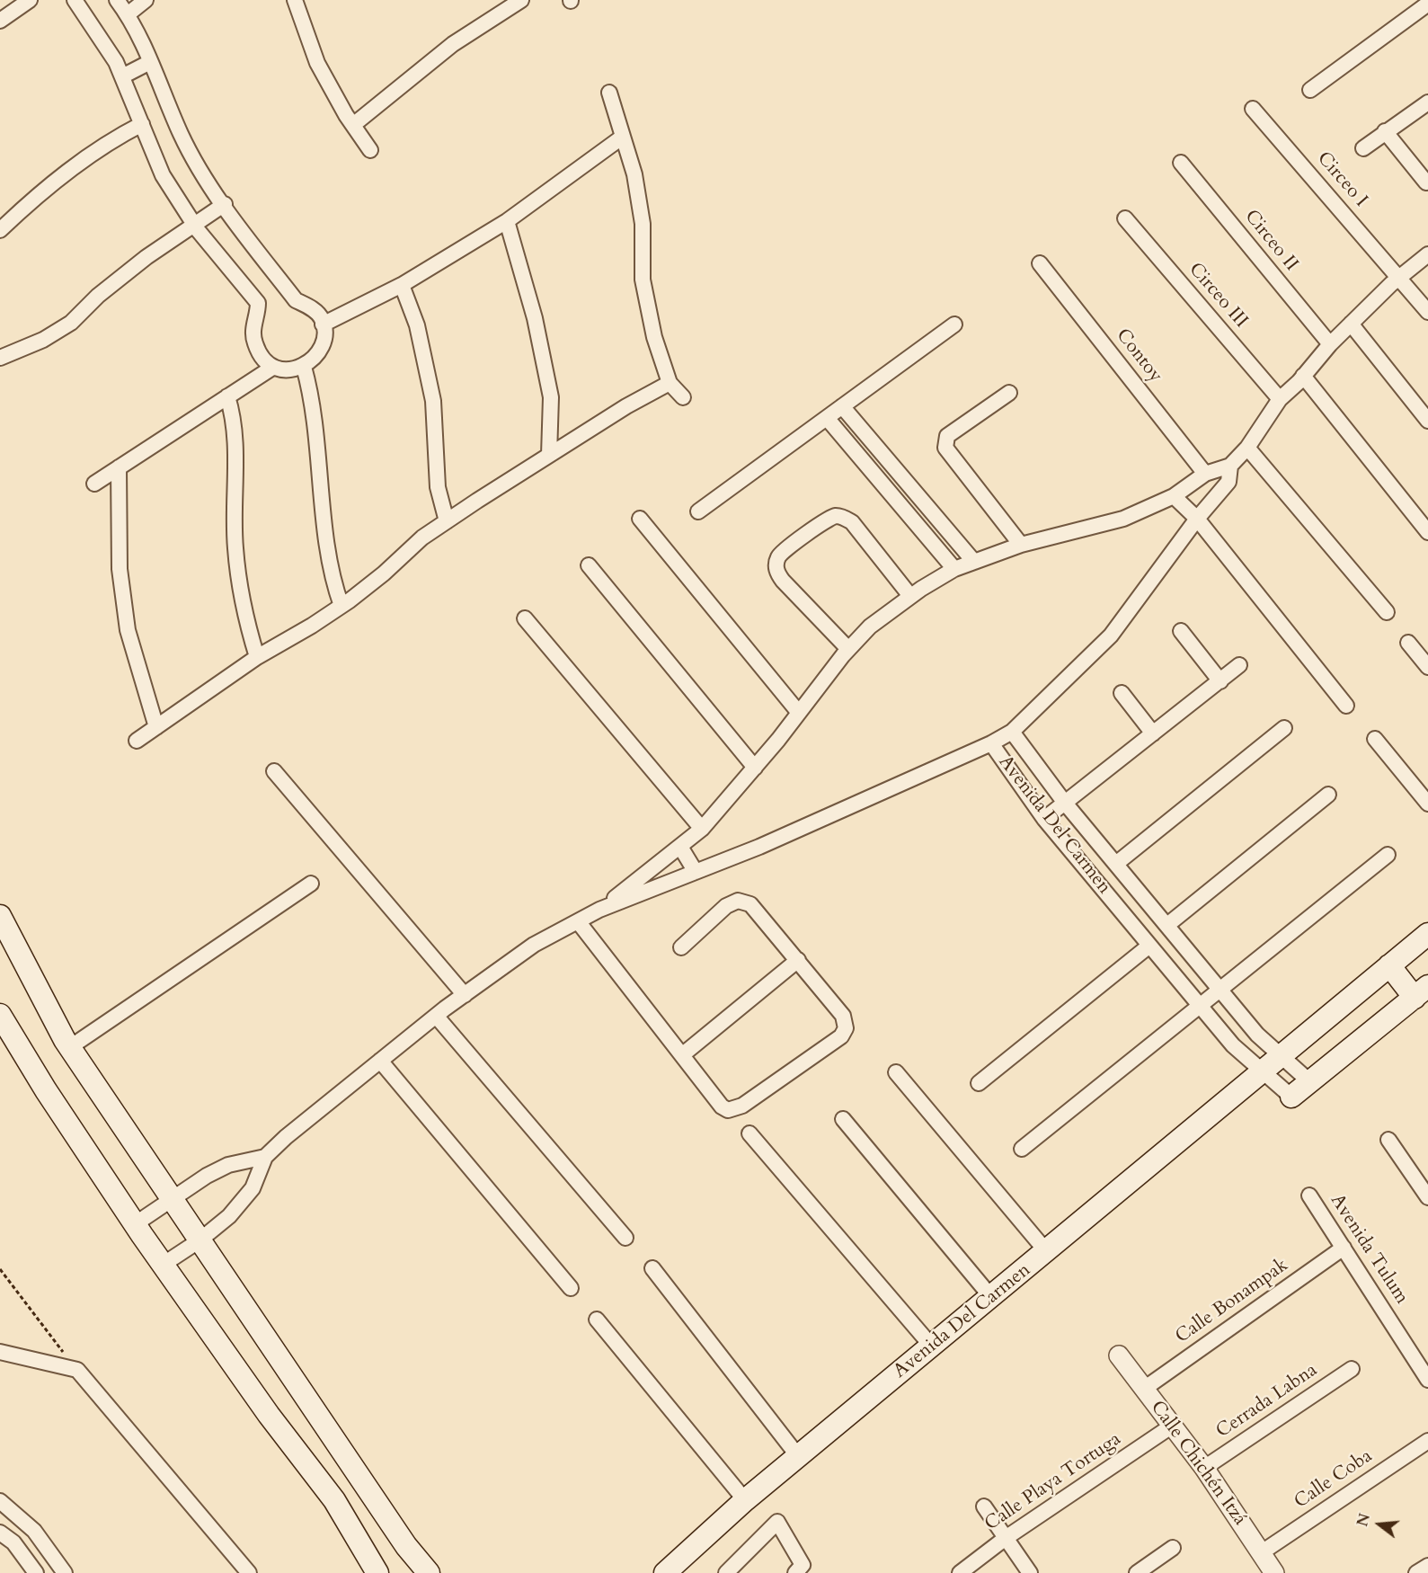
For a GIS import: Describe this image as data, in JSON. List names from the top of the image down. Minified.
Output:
{"streets":{"main road":["Avenida Del Carmen"],"street":["Circeo I","Circeo II","Circeo III","Contoy","Avenida Tulum","Calle Bonampak","Cerrada Labna","Calle Chichén Itzá","Calle Coba","Calle Playa Tortuga"]},"crossings":[["Avenida Tulum","Calle Bonampak"],["Calle Bonampak","Calle Chichén Itzá"],["Cerrada Labna","Calle Chichén Itzá"],["Calle Chichén Itzá","Calle Coba"],["Calle Chichén Itzá","Calle Playa Tortuga"]],"north":"left"}
